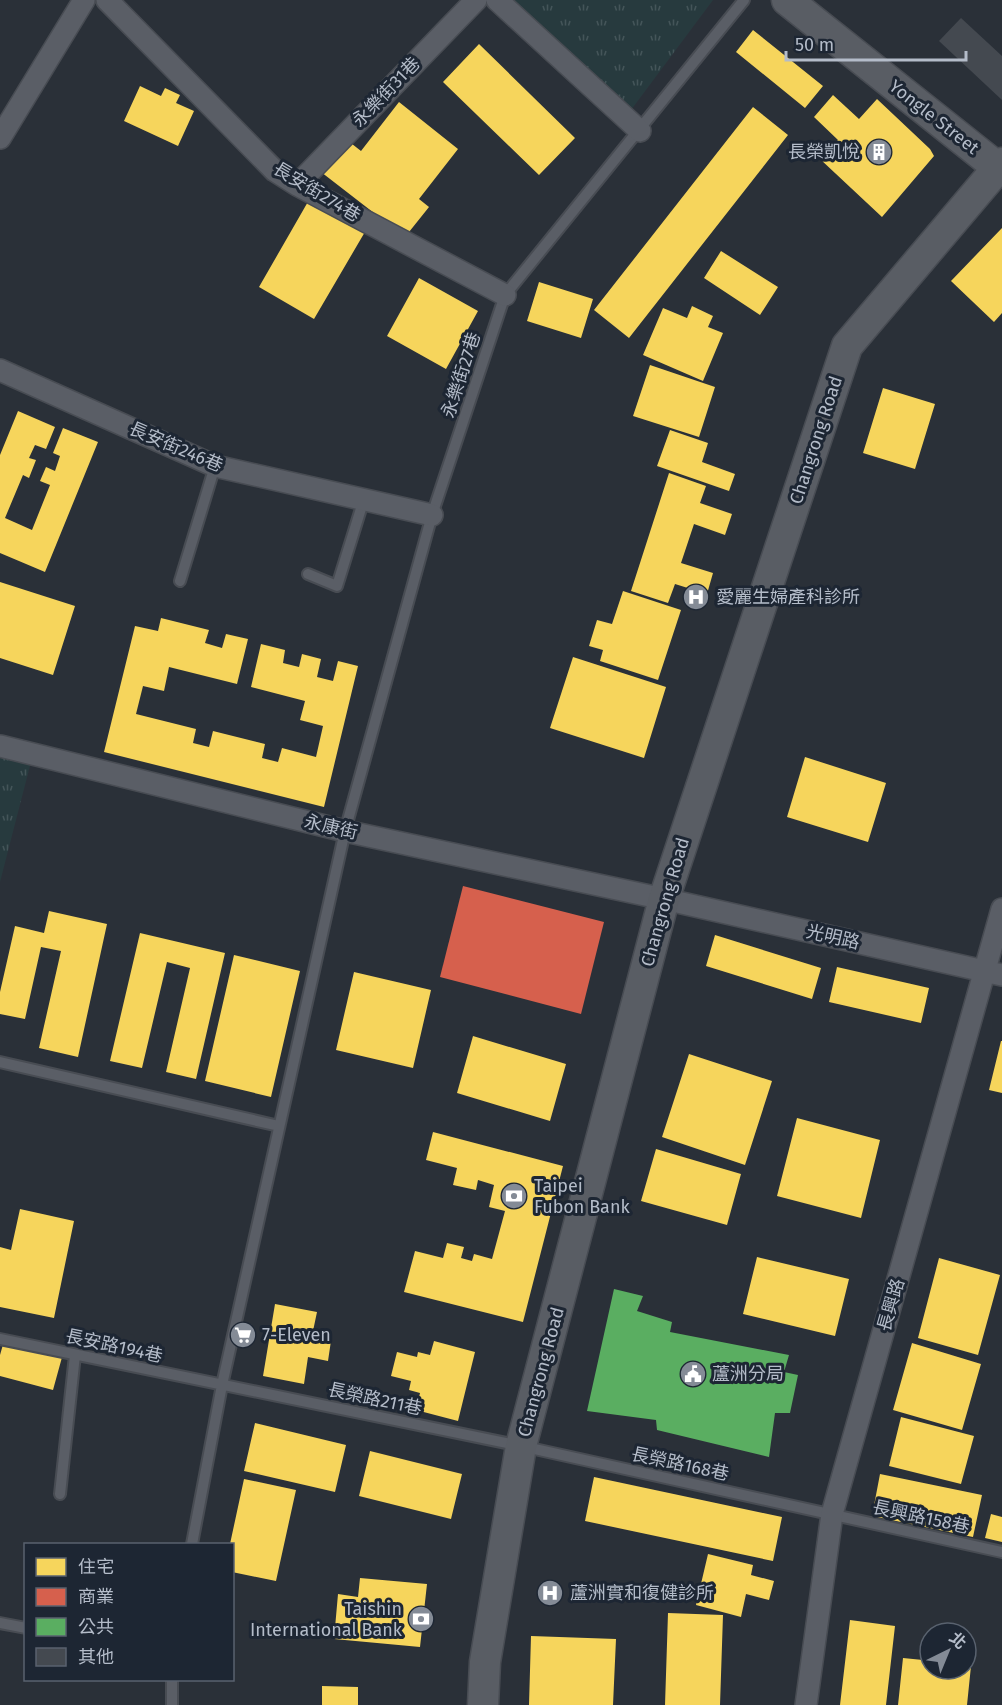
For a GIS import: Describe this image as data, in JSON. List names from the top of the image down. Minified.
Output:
{"streets":{"street":["永樂街31巷","Yongle Street","長安街274巷","Changrong Road","長安街246巷","永康街","光明路","長興路"],"lane":["永樂街27巷","長安路194巷","長榮路211巷","長榮路168巷","長興路158巷"]},"crossings":[["永樂街31巷","長安街274巷"],["Yongle Street","Changrong Road"],["長安街274巷","永樂街27巷"],["永樂街27巷","長安街246巷"],["永樂街27巷","永康街"],["永樂街27巷","長安路194巷"],["永樂街27巷","長榮路211巷"],["Changrong Road","永康街"],["Changrong Road","光明路"],["Changrong Road","長榮路211巷"],["Changrong Road","長榮路168巷"],["永康街","光明路"],["光明路","長興路"],["長興路","長榮路168巷"],["長興路","長興路158巷"],["長安路194巷","長榮路211巷"],["長榮路211巷","長榮路168巷"],["長榮路168巷","長興路158巷"]],"places":{"building":["長榮凱悅"],"hospital":["愛麗生婦產科診所","蘆洲實和復健診所"],"bank":["Taipei Fubon Bank","Taishin International Bank"],"supermarket":["7-Eleven"],"public building":["蘆洲分局"]},"legend":["住宅","商業","公共","其他"],"scale_bar":"50 m","north":"top right"}
